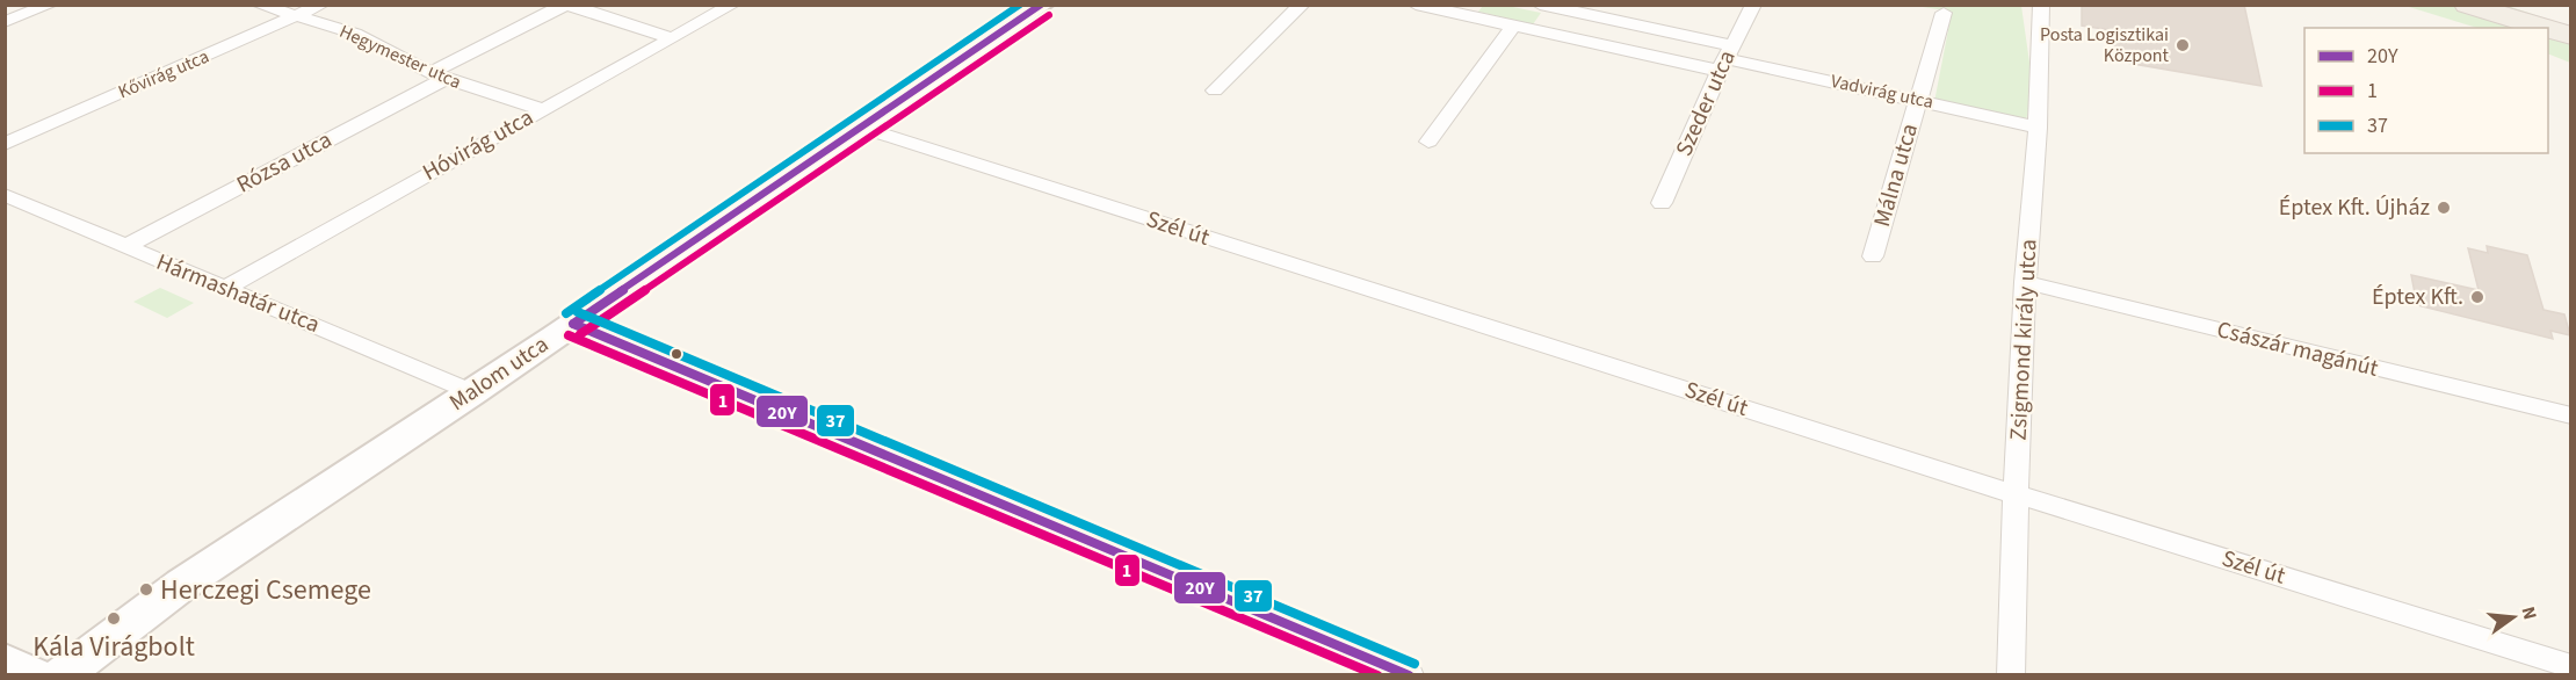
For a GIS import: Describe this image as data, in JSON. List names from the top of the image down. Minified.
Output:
{"streets":{"main road":["Malom utca"],"street":["Hegymester utca","Kővirág utca","Vadvirág utca","Szeder utca","Hóvirág utca","Rózsa utca","Málna utca","Szél út","Hármashatár utca","Zsigmond király utca","Császár magánút"]},"crossings":[["Hegymester utca","Kővirág utca"],["Hegymester utca","Hóvirág utca"],["Hegymester utca","Rózsa utca"],["Vadvirág utca","Szeder utca"],["Vadvirág utca","Málna utca"],["Vadvirág utca","Zsigmond király utca"],["Hóvirág utca","Hármashatár utca"],["Rózsa utca","Hármashatár utca"],["Szél út","Zsigmond király utca"],["Szél út","Malom utca"],["Hármashatár utca","Malom utca"],["Zsigmond király utca","Császár magánút"]],"places":["Posta Logisztikai Központ","Éptex Kft. Újház","Éptex Kft.","Herczegi Csemege","Kála Virágbolt"],"lines":["transit line 20Y","transit line 37","transit line 1"],"legend":["20Y","1","37"],"north":"right"}
